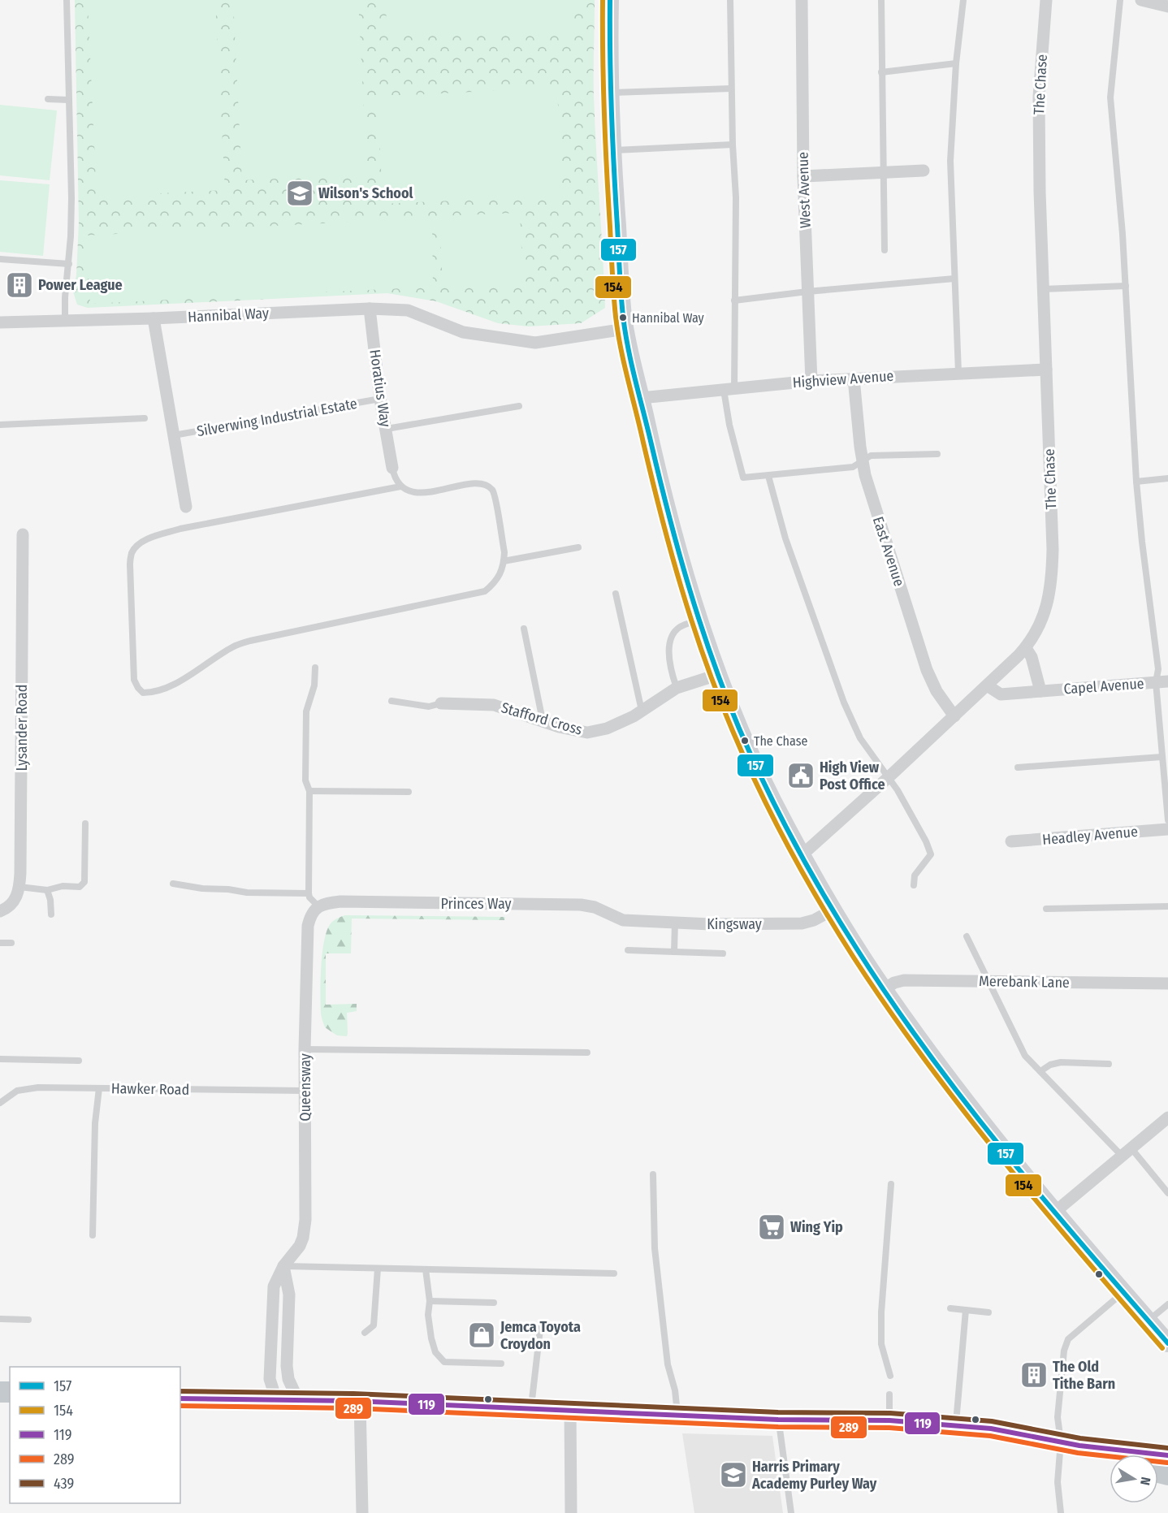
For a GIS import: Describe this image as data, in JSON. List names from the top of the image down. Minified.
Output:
{"streets":{"street":["The Chase","West Avenue","Hannibal Way","Highview Avenue","Horatius Way","East Avenue","Capel Avenue","Stafford Cross","Lysander Road","Headley Avenue","Princes Way","Kingsway","Merebank Lane","Queensway"],"lane":["Silverwing Industrial Estate","Hawker Road"]},"crossings":[["The Chase","Highview Avenue"],["The Chase","East Avenue"],["The Chase","Capel Avenue"],["West Avenue","Highview Avenue"],["Hannibal Way","Horatius Way"],["Highview Avenue","East Avenue"],["Horatius Way","Silverwing Industrial Estate"],["Princes Way","Kingsway"],["Princes Way","Queensway"],["Queensway","Hawker Road"]],"places":{"school or university":["Wilson's School","Harris Primary Academy Purley Way"],"building":["Power League","The Old Tithe Barn"],"other":["Hannibal Way","The Chase"],"public building":["High View Post Office"],"supermarket":["Wing Yip"],"shop":["Jemca Toyota Croydon"]},"lines":["transit line 157","transit line 154","transit line 439","transit line 119","transit line 289"],"legend":["157","154","119","289","439"],"north":"right"}
